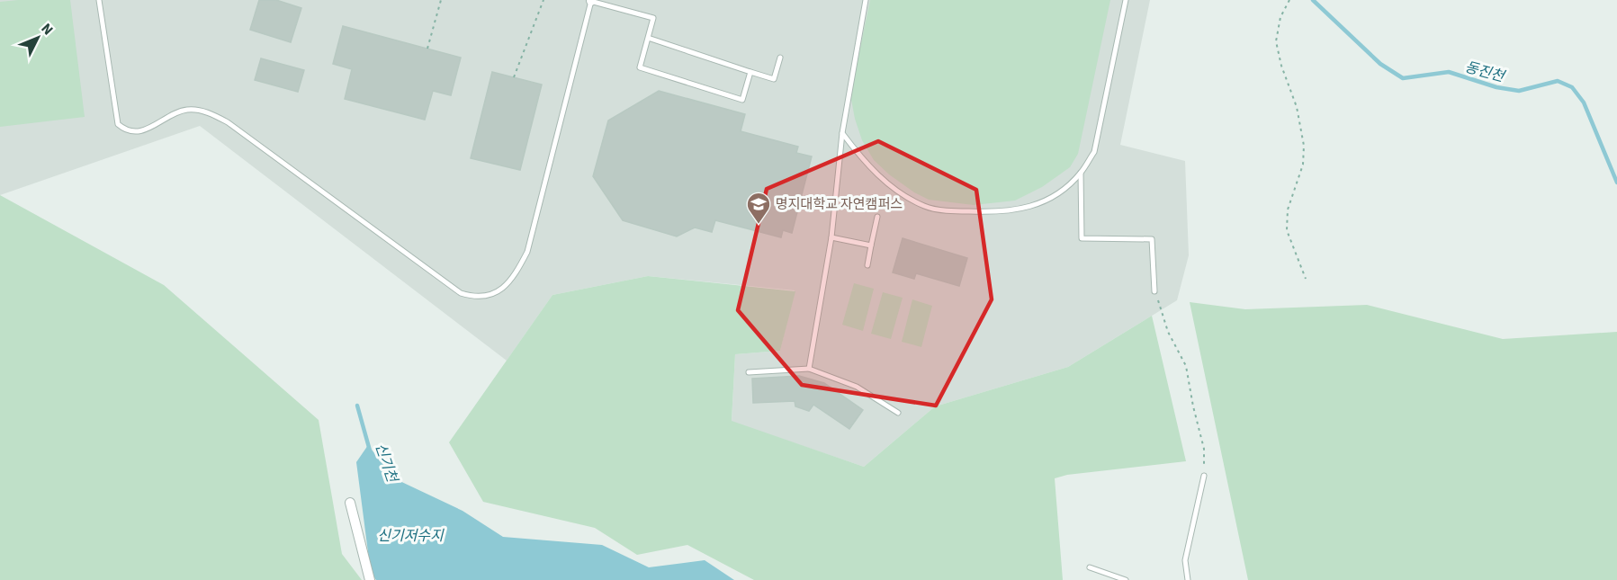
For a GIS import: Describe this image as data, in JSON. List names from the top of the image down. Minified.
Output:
{"water":["동진천","신기천","신기저수지"],"places":{"school or university":["명지대학교 자연캠퍼스"]},"north":"top right"}
